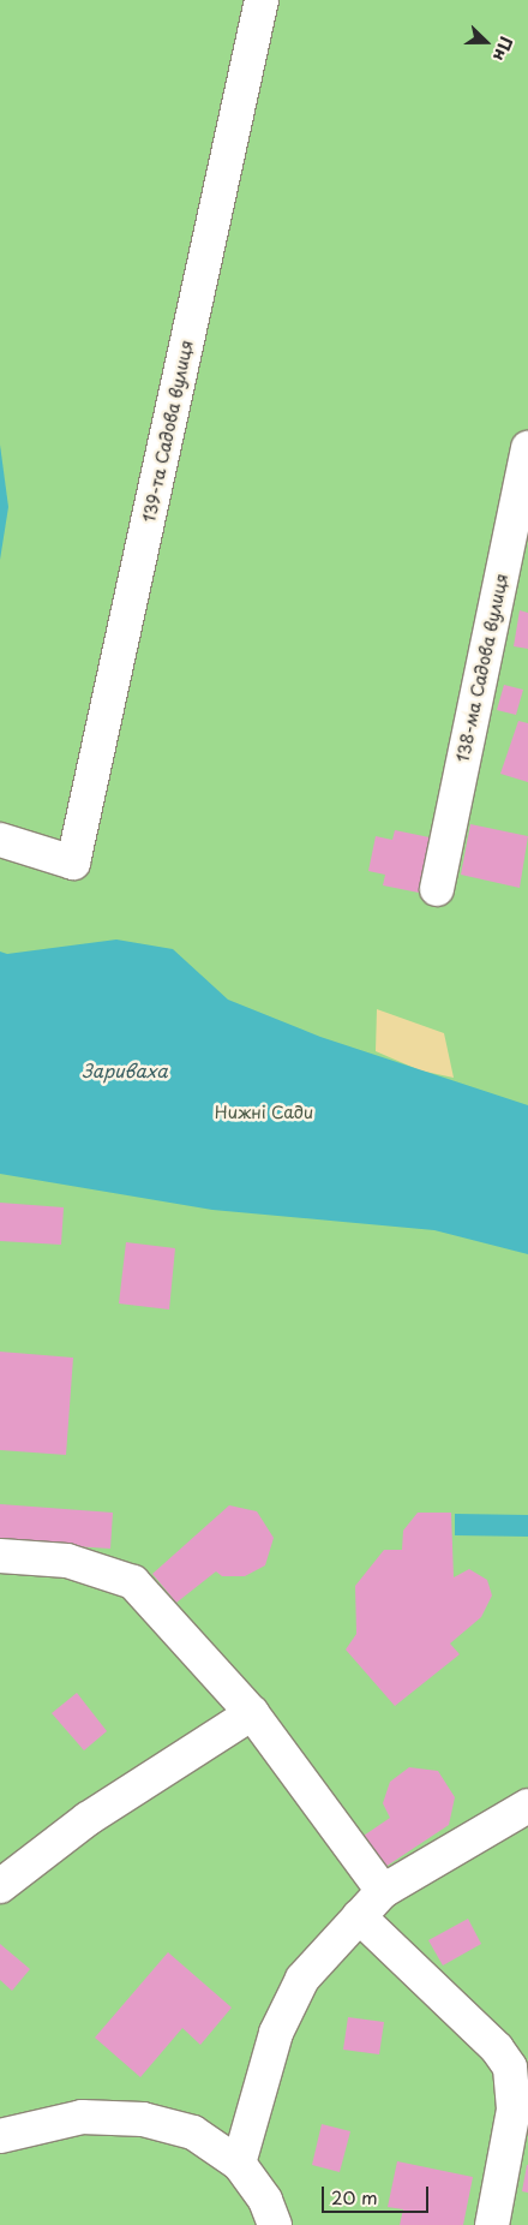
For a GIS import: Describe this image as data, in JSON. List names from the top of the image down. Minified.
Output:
{"streets":{"street":["139-та Садова вулиця","138-ма Садова вулиця"]},"water":["Зариваха"],"parks":["Нижні Сади"],"scale_bar":"20 m","north":"right"}
